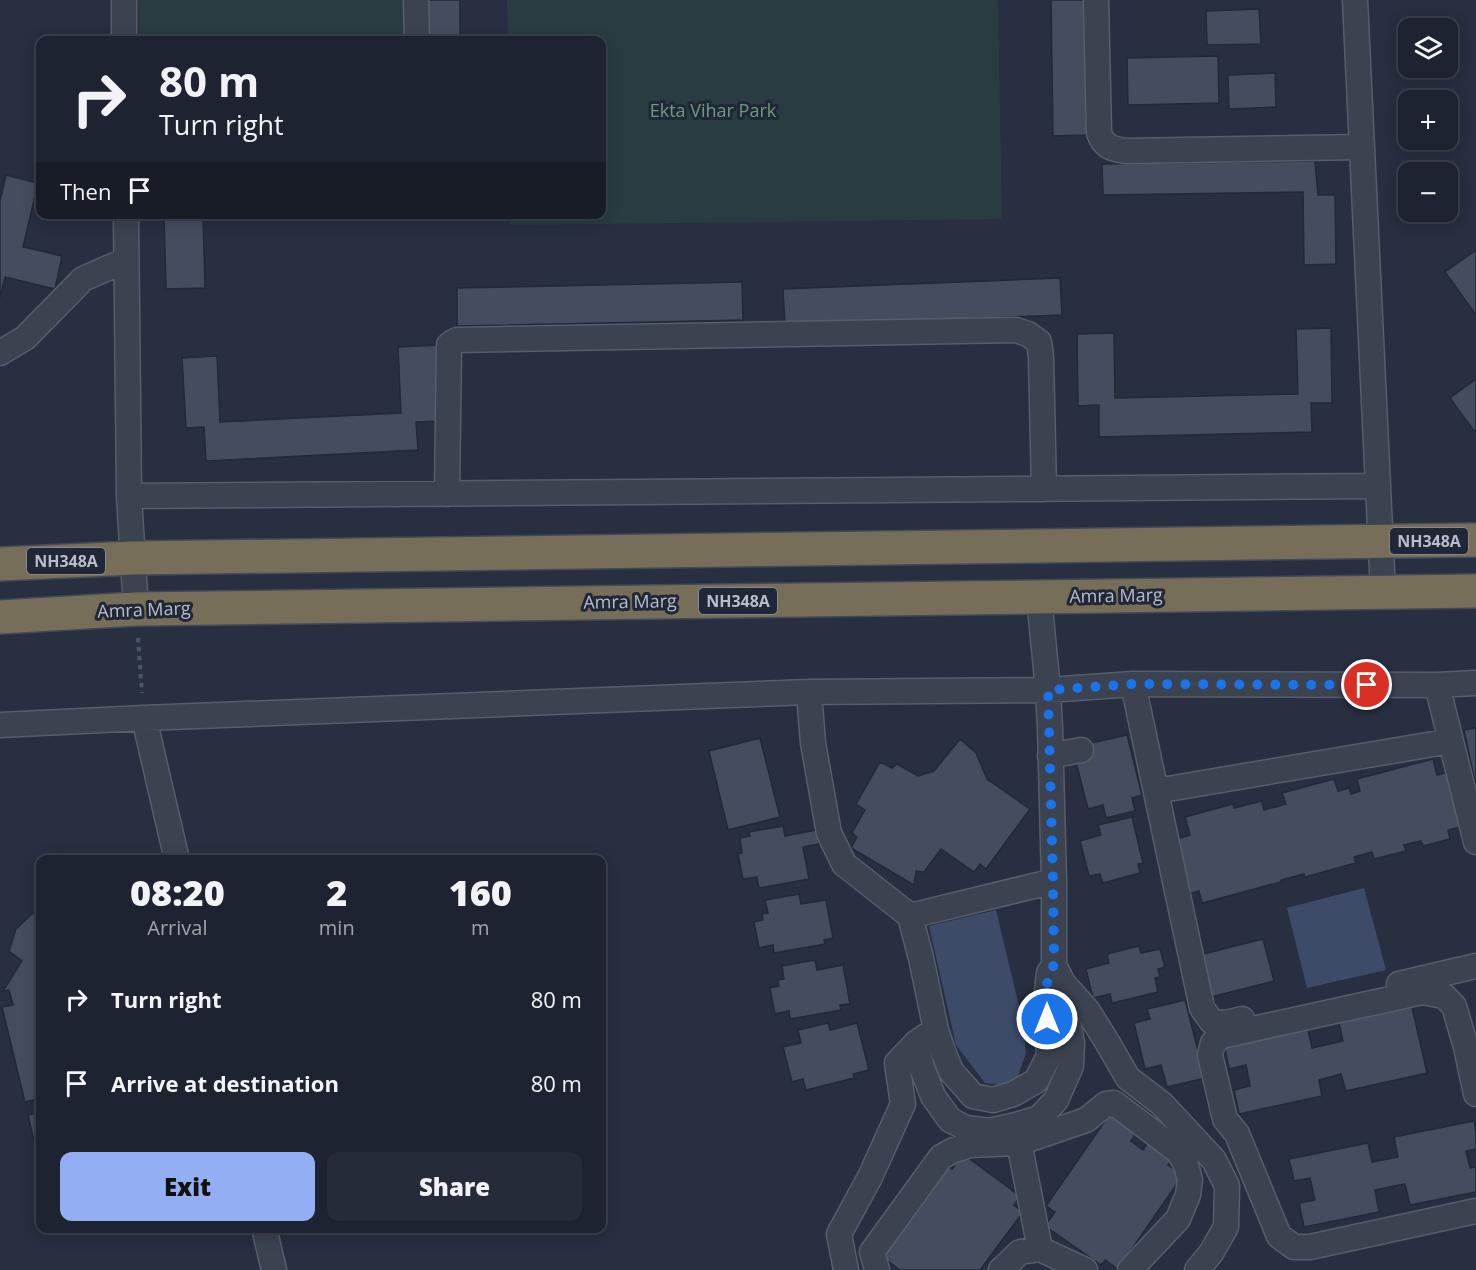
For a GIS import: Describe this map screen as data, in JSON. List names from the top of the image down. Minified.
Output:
{"streets":{"highway":["NH348A","Amra Marg"]},"parks":["Ekta Vihar Park"],"page":{"map_buttons":["+","−"],"turn":["80 m","Turn right"],"then":"Then","eta":["08:20","Arrival","2","min","160","m"],"list":[{"name":"Turn right","value":"80 m"},{"name":"Arrive at destination","value":"80 m"}],"buttons":["Exit","Share"]}}
